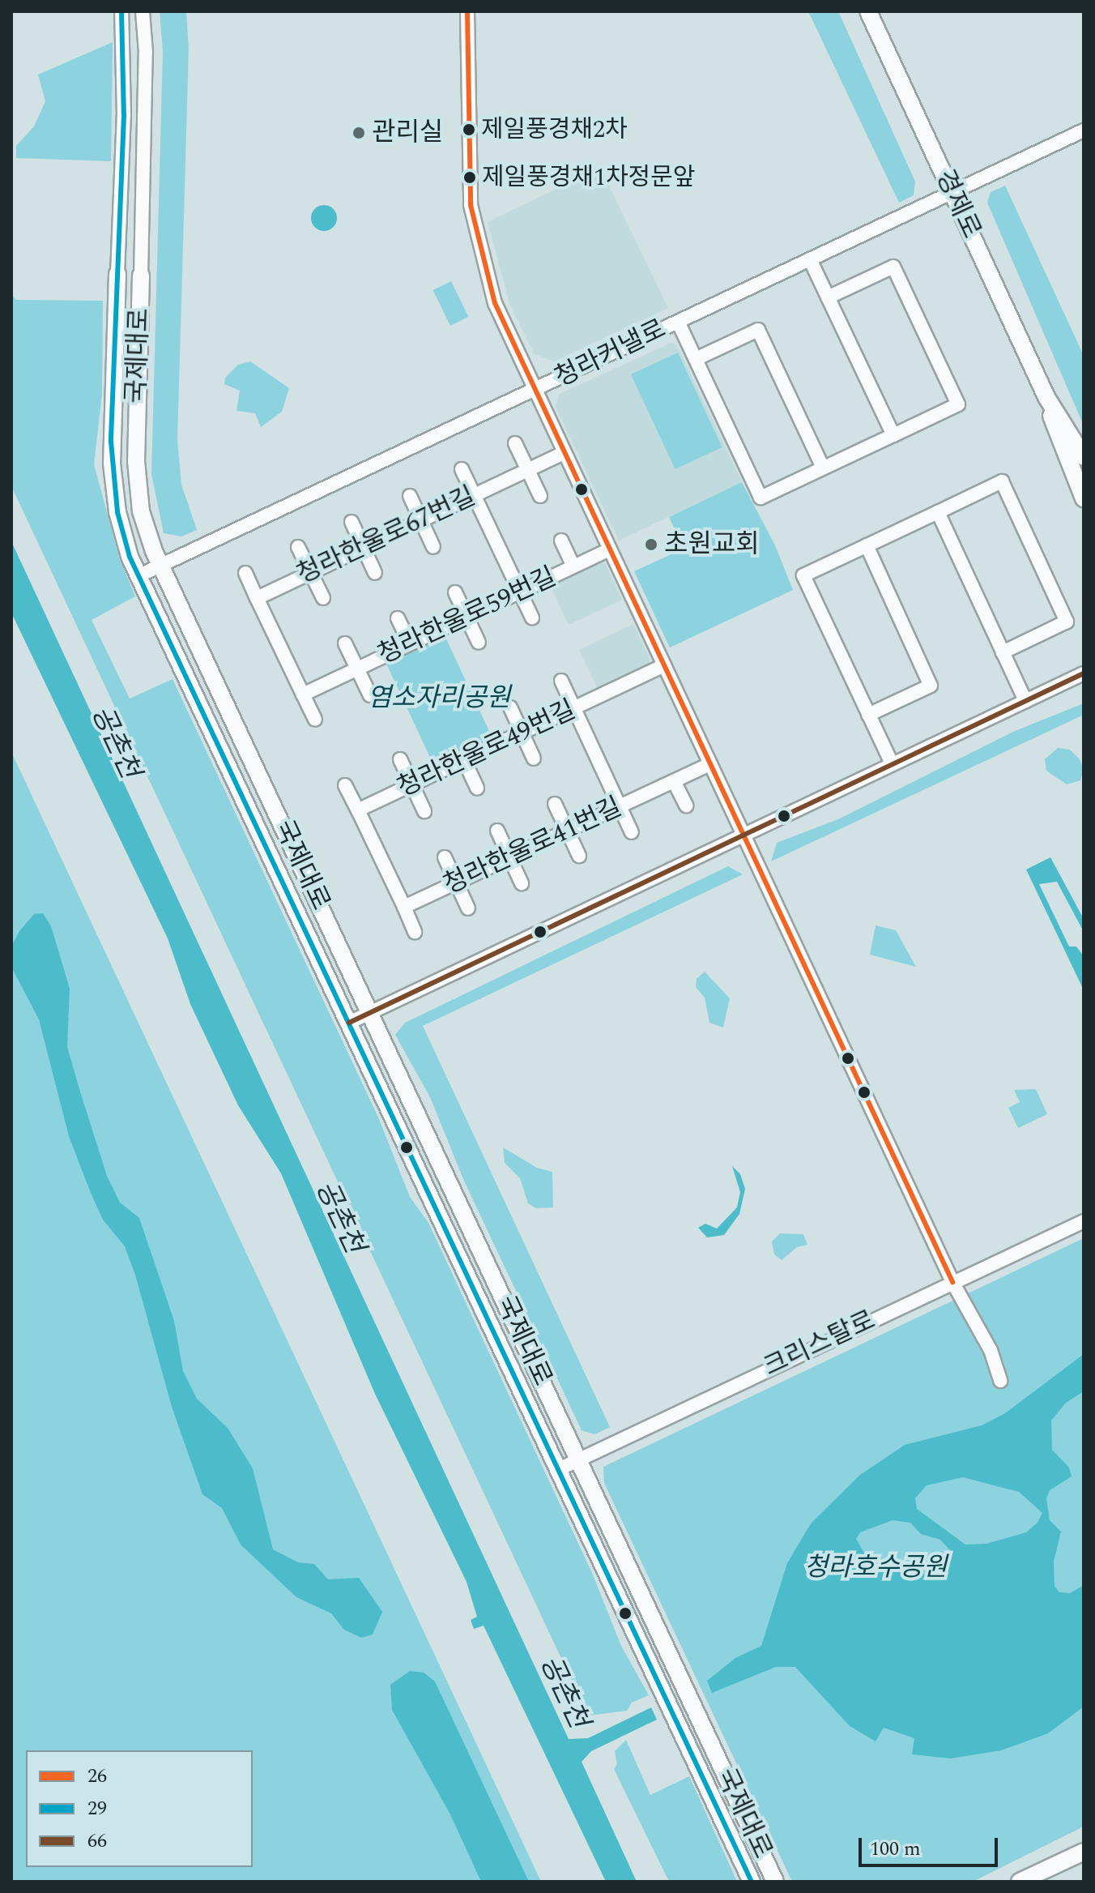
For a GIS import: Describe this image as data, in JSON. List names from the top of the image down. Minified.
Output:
{"streets":{"main road":["경제로","국제대로"],"street":["청라커낼로","청라한울로67번길","청라한울로59번길","청라한울로49번길","청라한울로41번길","크리스탈로"]},"crossings":[["경제로","청라커낼로"],["청라커낼로","국제대로"],["국제대로","크리스탈로"]],"water":["공촌천"],"parks":["염소자리공원","청라호수공원"],"places":["제일풍경채2차","관리실","제일풍경채1차정문앞","초원교회"],"lines":["transit line 26","transit line 29","transit line 66"],"legend":["26","29","66"],"scale_bar":"100 m"}
